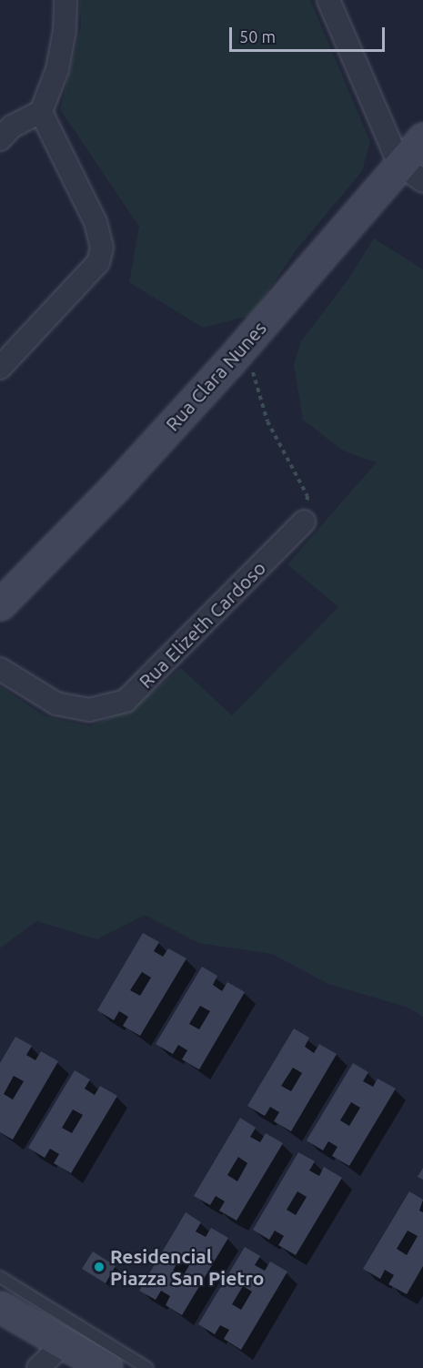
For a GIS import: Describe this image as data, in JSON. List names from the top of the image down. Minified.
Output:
{"streets":{"street":["Rua Clara Nunes","Rua Elizeth Cardoso"]},"places":["Residencial Piazza San Pietro"],"scale_bar":"50 m"}
